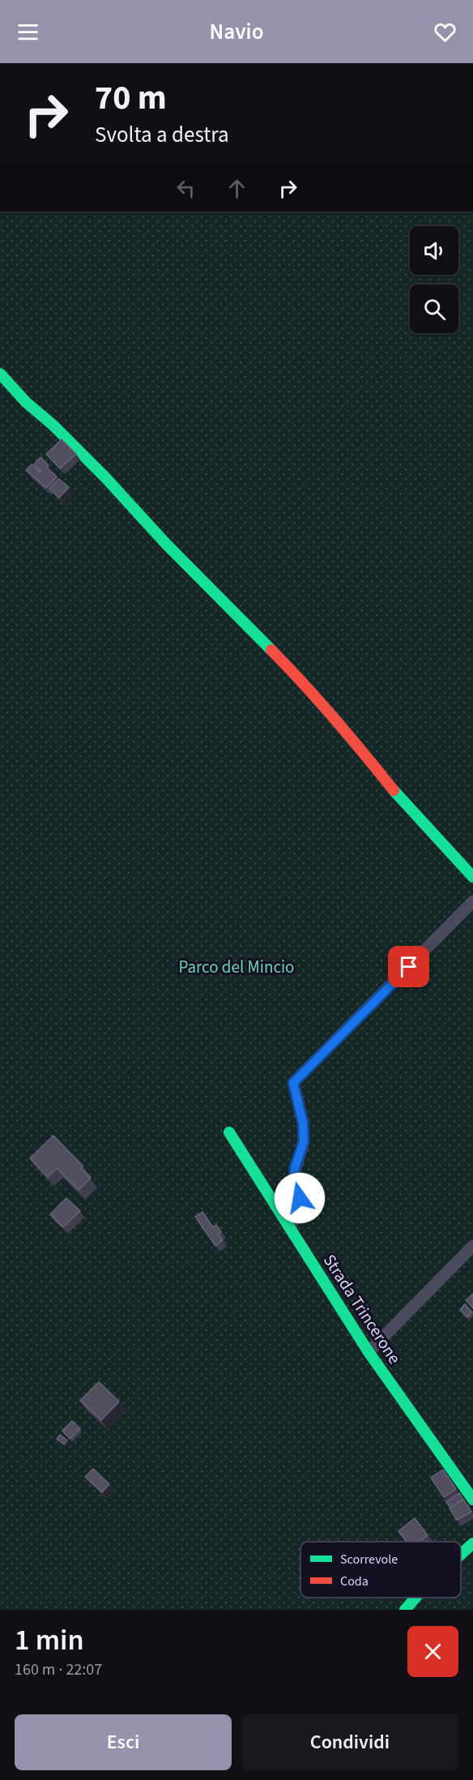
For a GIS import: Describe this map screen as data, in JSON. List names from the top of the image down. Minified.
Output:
{"streets":{"street":["Strada Trincerone"]},"parks":["Parco del Mincio"],"legend":["Scorrevole","Coda"],"page":{"header":"Navio","turn":["70 m","Svolta a destra"],"heading":["1 min","160 m · 22:07"],"buttons":["Esci","Condividi"]}}
